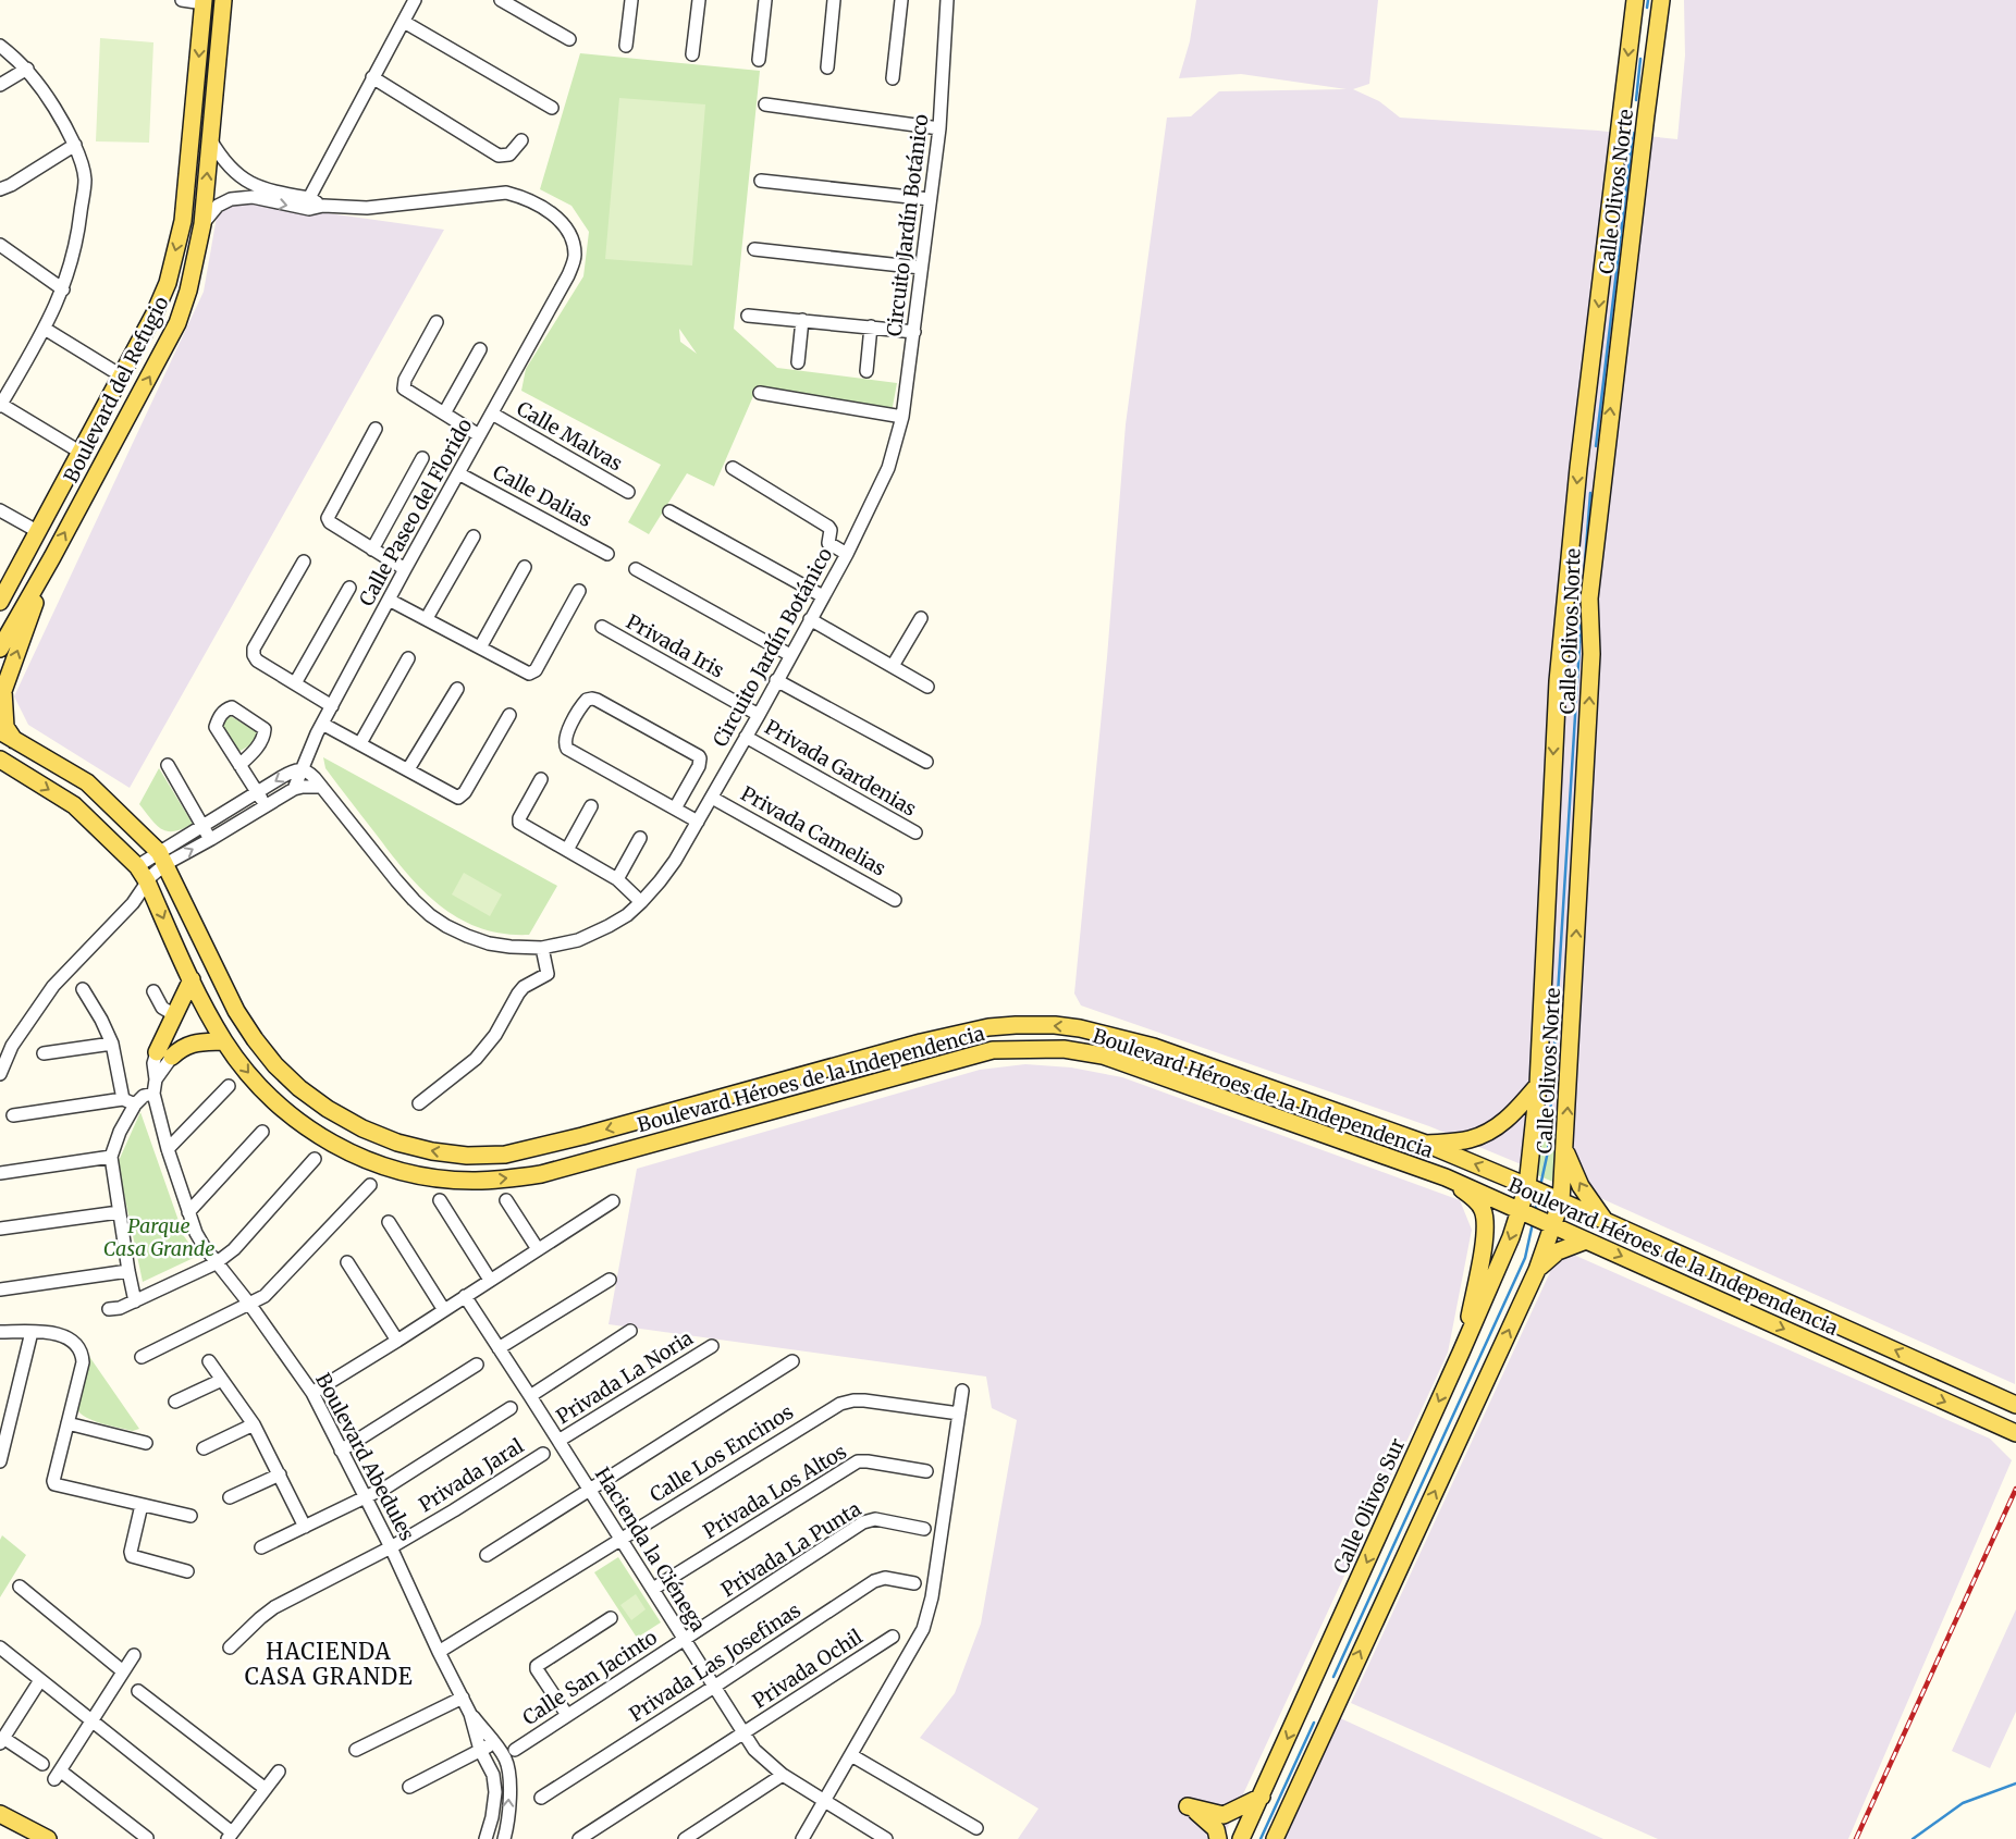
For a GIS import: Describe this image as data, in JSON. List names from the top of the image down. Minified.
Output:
{"streets":{"main road":["Calle Olivos Norte","Boulevard del Refugio","Boulevard Héroes de la Independencia","Calle Olivos Sur"],"street":["Circuito Jardín Botánico","Calle Malvas","Calle Dalias","Calle Paseo del Florido","Privada Iris","Privada Gardenias","Privada Camelias","Privada La Noria","Calle Los Encinos","Boulevard Abedules","Privada Jaral","Privada Los Altos","Hacienda la Ciénega","Privada La Punta","Privada Las Josefinas","Privada Ochil","Calle San Jacinto"]},"crossings":[["Calle Olivos Norte","Boulevard Héroes de la Independencia"],["Calle Olivos Norte","Calle Olivos Sur"],["Circuito Jardín Botánico","Calle Paseo del Florido"],["Circuito Jardín Botánico","Privada Iris"],["Circuito Jardín Botánico","Privada Gardenias"],["Circuito Jardín Botánico","Privada Camelias"],["Calle Malvas","Calle Paseo del Florido"],["Calle Dalias","Calle Paseo del Florido"],["Boulevard Héroes de la Independencia","Calle Olivos Sur"],["Privada La Noria","Hacienda la Ciénega"],["Calle Los Encinos","Boulevard Abedules"],["Calle Los Encinos","Hacienda la Ciénega"],["Boulevard Abedules","Privada Jaral"],["Privada Los Altos","Hacienda la Ciénega"],["Hacienda la Ciénega","Privada La Punta"],["Hacienda la Ciénega","Privada Las Josefinas"],["Hacienda la Ciénega","Privada Ochil"],["Hacienda la Ciénega","Calle San Jacinto"],["Privada La Punta","Calle San Jacinto"]],"districts":["HACIENDA CASA GRANDE"],"parks":["Parque Casa Grande"]}
